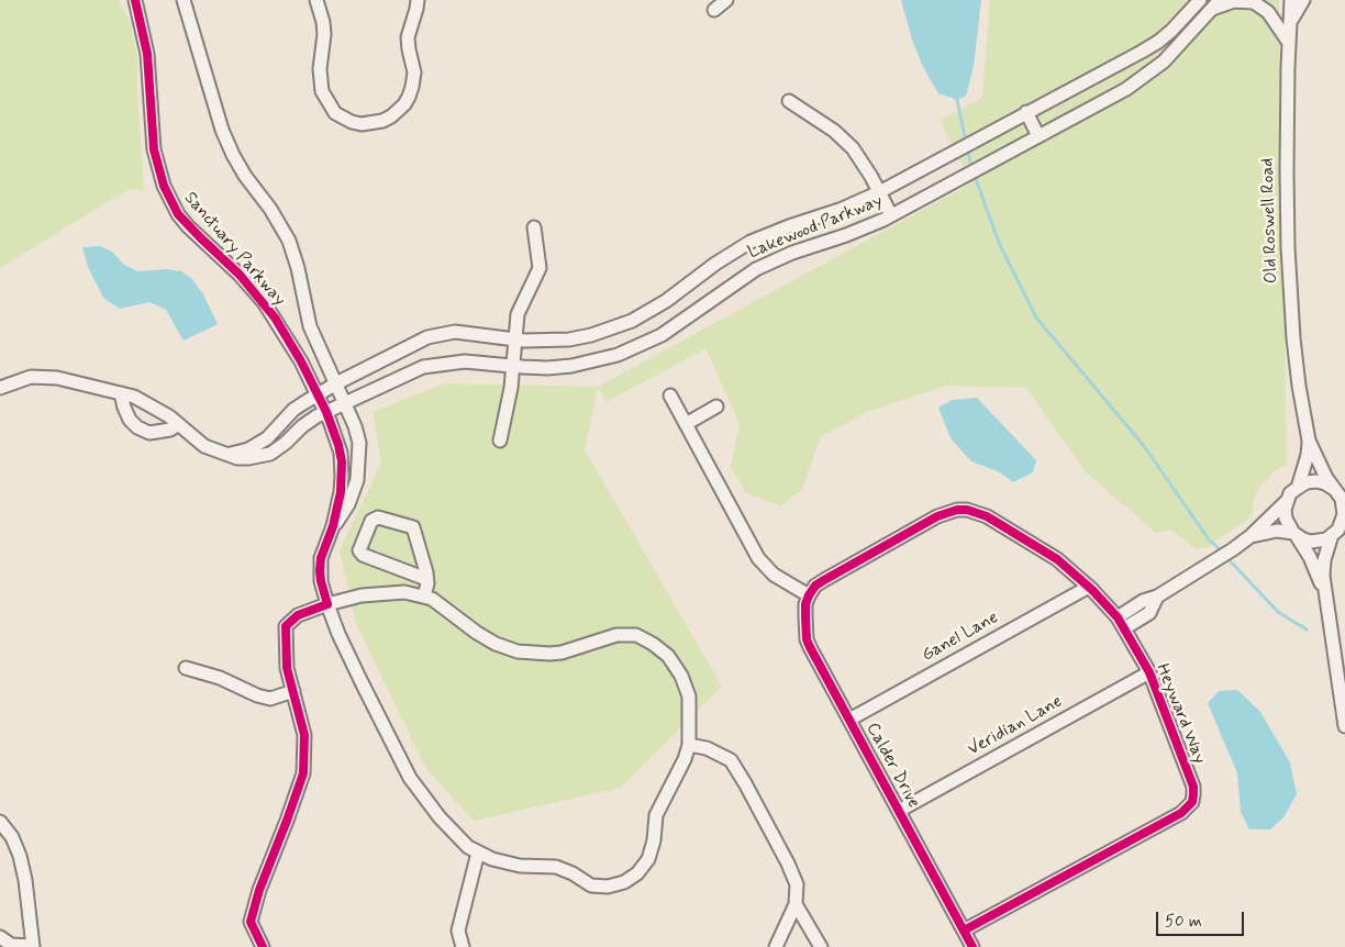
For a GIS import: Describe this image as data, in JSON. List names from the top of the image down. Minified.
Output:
{"streets":{"street":["Old Roswell Road","Lakewood Parkway","Sanctuary Parkway","Ganel Lane","Heyward Way","Veridian Lane","Calder Drive"]},"crossings":[["Lakewood Parkway","Sanctuary Parkway"],["Ganel Lane","Heyward Way"],["Ganel Lane","Calder Drive"],["Heyward Way","Veridian Lane"],["Heyward Way","Calder Drive"],["Veridian Lane","Calder Drive"]],"scale_bar":"50 m"}
